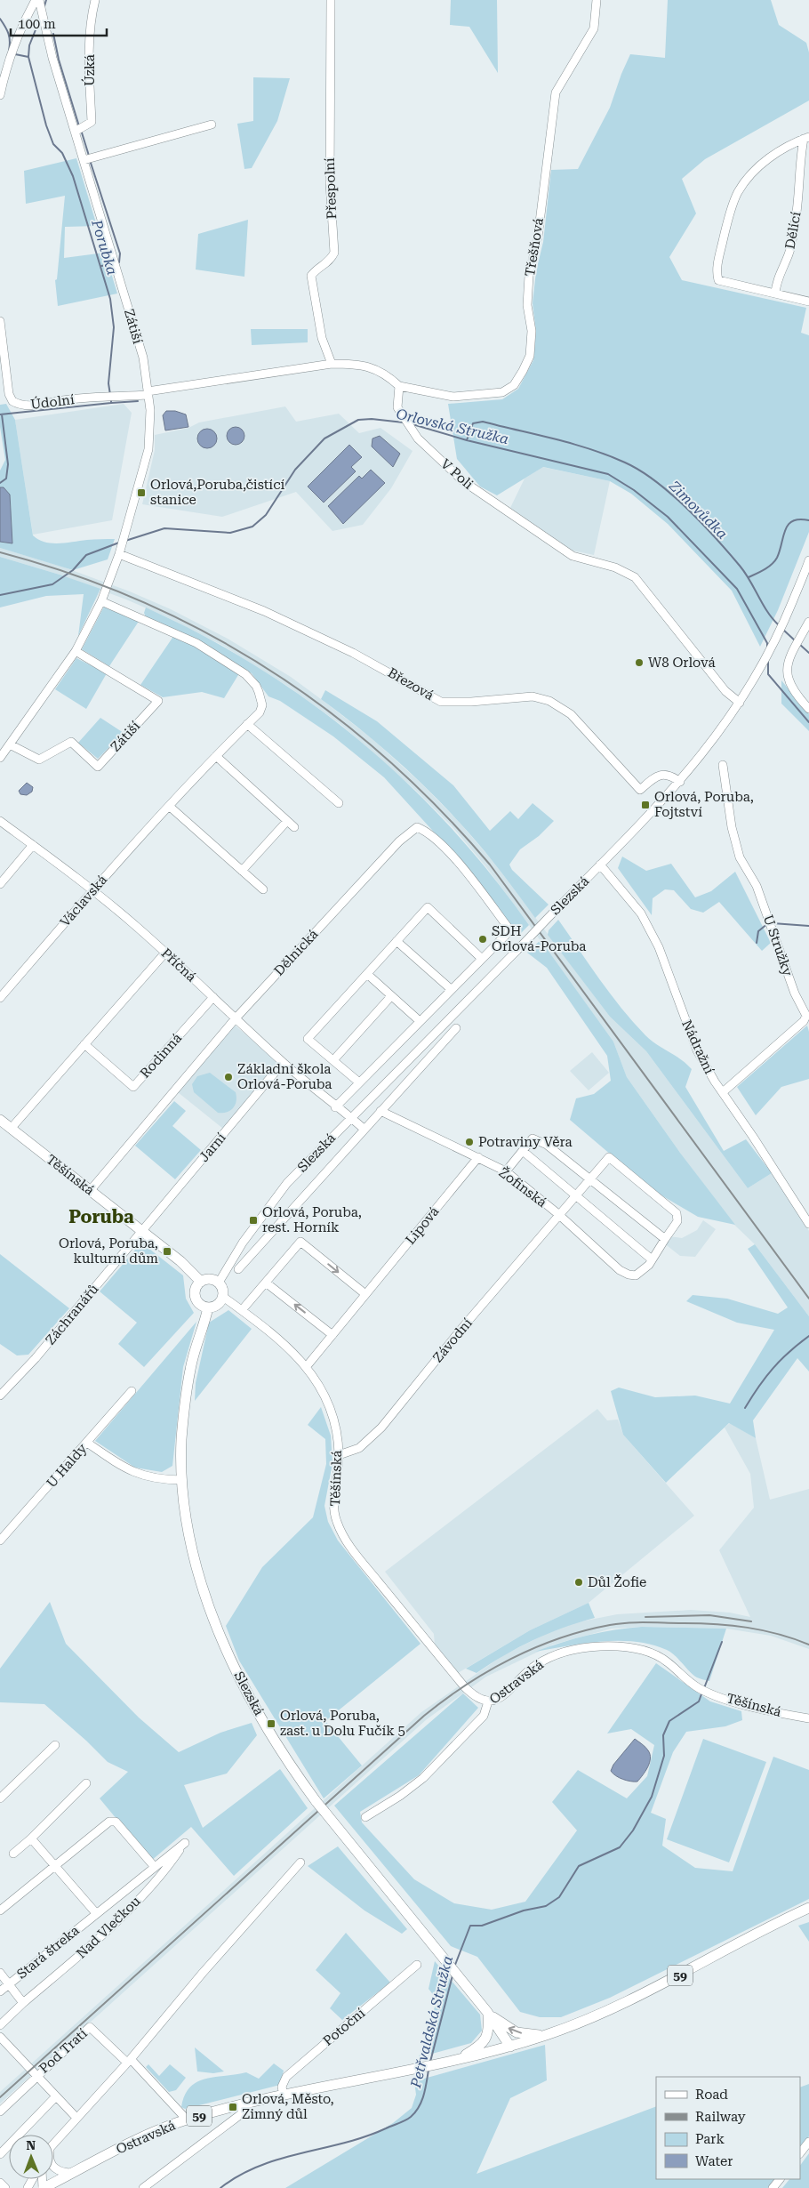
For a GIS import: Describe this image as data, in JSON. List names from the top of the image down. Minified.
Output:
{"streets":{"main road":["Slezská","Těšínská","Ostravská","59"],"street":["Úzká","Přespolní","Dělící","Třešňová","Zátiší","Údolní","V Poli","Březová","Václavská","U Stružky","Dělnická","Příčná","Nádražní","Rodinná","Jarní","Žofinská","Lipová","Záchranářů","Závodní","U Haldy","Nad Vlečkou","Stará štreka","Potoční","Pod Tratí"]},"crossings":[["Úzká","Zátiší"],["Třešňová","V Poli"],["Zátiší","Údolní"],["Zátiší","Březová"],["Zátiší","Václavská"],["V Poli","Slezská"],["Březová","Slezská"],["Slezská","Příčná"],["Slezská","Nádražní"],["Slezská","Těšínská"],["Slezská","Žofinská"],["Slezská","59"],["Václavská","Příčná"],["U Stružky","Nádražní"],["Dělnická","Příčná"],["Dělnická","Těšínská"],["Příčná","Rodinná"],["Příčná","Jarní"],["Jarní","Těšínská"],["Jarní","Záchranářů"],["Těšínská","Lipová"],["Těšínská","Záchranářů"],["Těšínská","Závodní"],["Těšínská","Ostravská"],["Žofinská","Lipová"],["Žofinská","Závodní"],["Ostravská","59"],["Ostravská","Potoční"],["Nad Vlečkou","Stará štreka"]],"districts":["Poruba"],"water":["Porubka","Orlovská Stružka","Zimovůdka","Petřvaldská Stružka"],"places":{"transit":["Orlová,Poruba,čistící stanice","Orlová, Poruba, Fojtství","Orlová, Poruba, rest. Horník","Orlová, Poruba, kulturní dům","Orlová, Poruba, zast. u Dolu Fučík 5","Orlová, Město, Zimný důl"],"other":["W8 Orlová","SDH Orlová-Poruba","Základní škola Orlová-Poruba","Potraviny Věra","Důl Žofie"]},"legend":["Road","Railway","Park","Water"],"scale_bar":"100 m","north":"top"}
